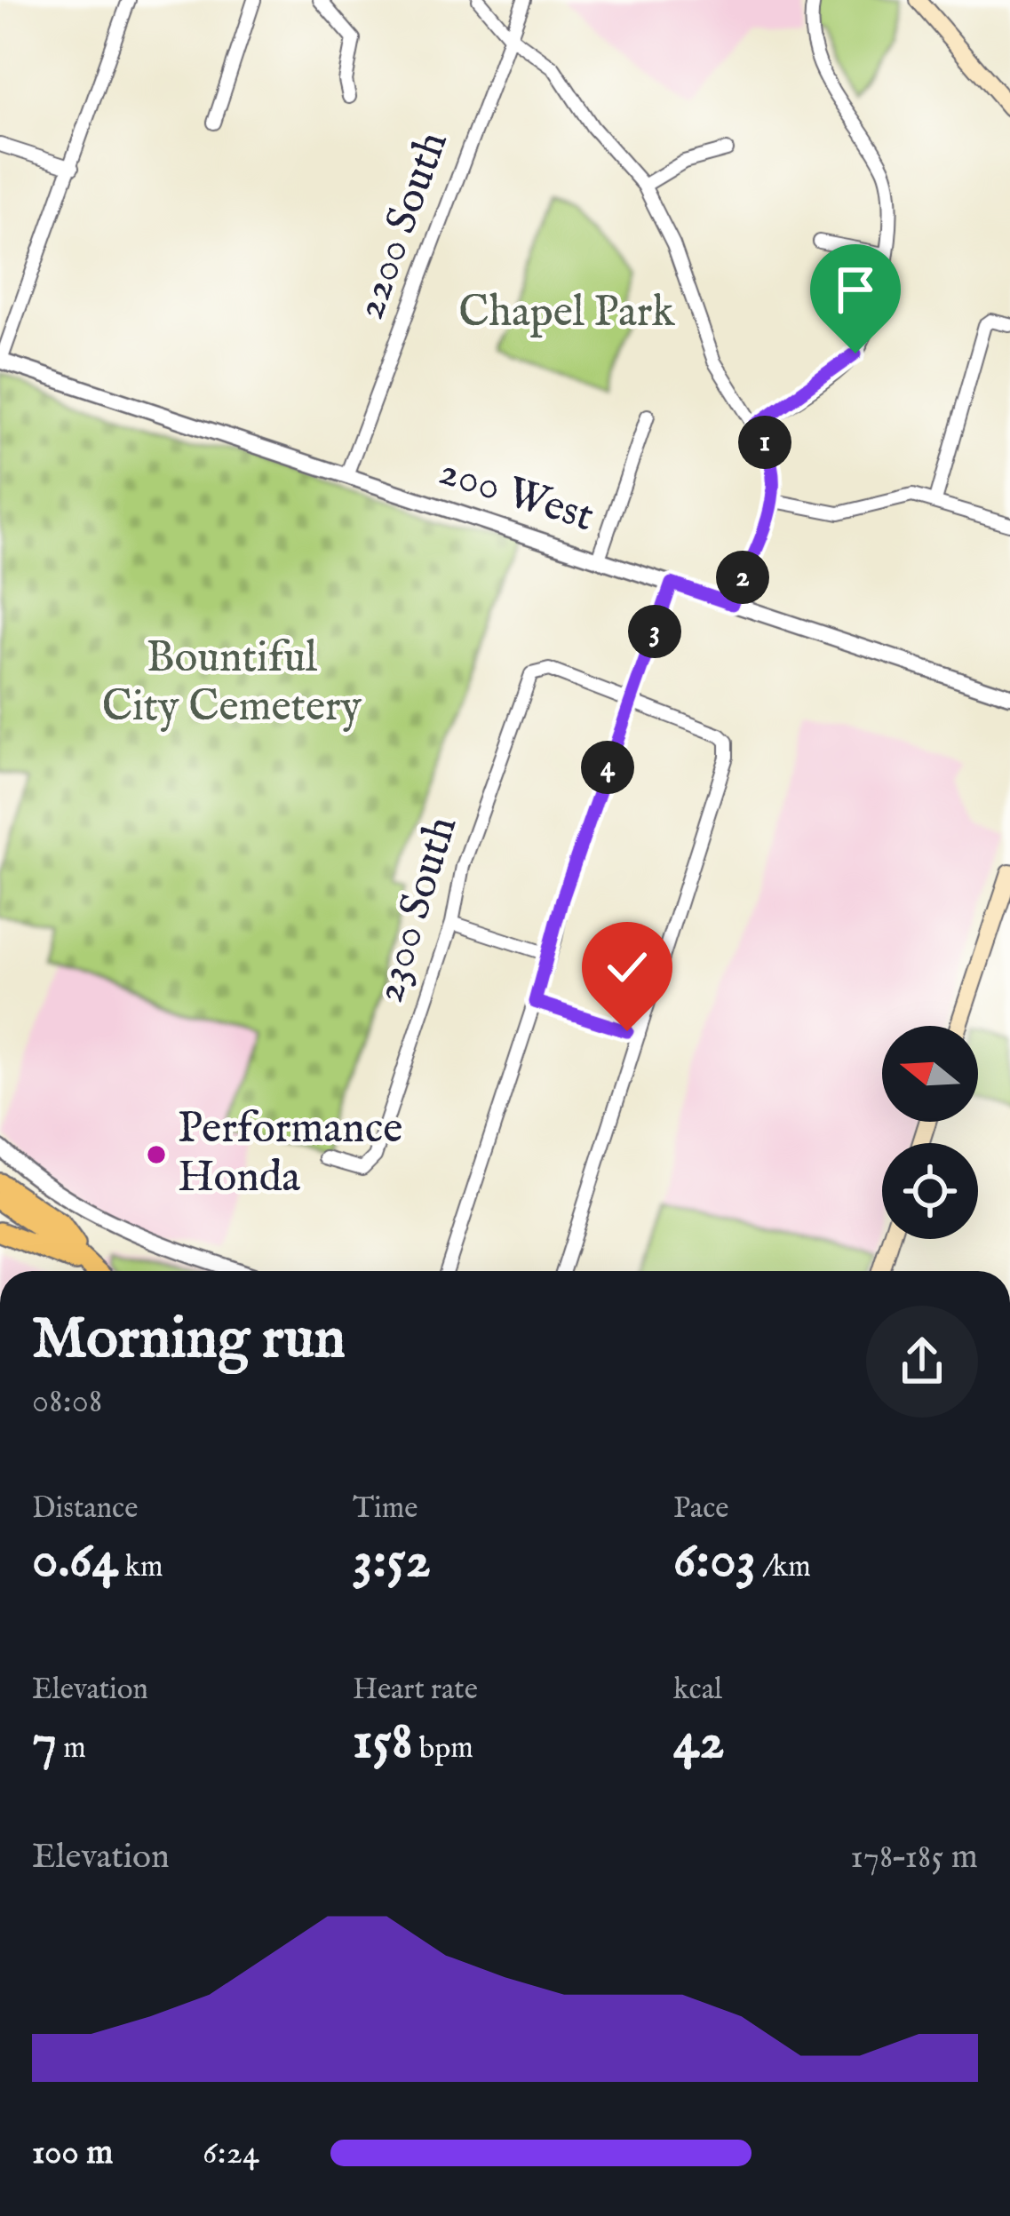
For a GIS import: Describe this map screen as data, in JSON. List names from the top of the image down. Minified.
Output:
{"streets":{"street":["2200 South","200 West","2300 South"]},"crossings":[["2200 South","200 West"]],"parks":["Chapel Park","Bountiful City Cemetery"],"places":["Performance Honda"],"north":"left","page":{"pins":["1","2","3","4"],"heading":["Morning run","08:08"],"stats":[["Distance","0.64 km"],["Time","3:52"],["Pace","6:03 /km"],["Elevation","7 m"],["Heart rate","158 bpm"],["kcal","42"]],"chart":["Elevation","178–185 m"],"list":[{"name":"100 m","note":"6:24"}]}}
